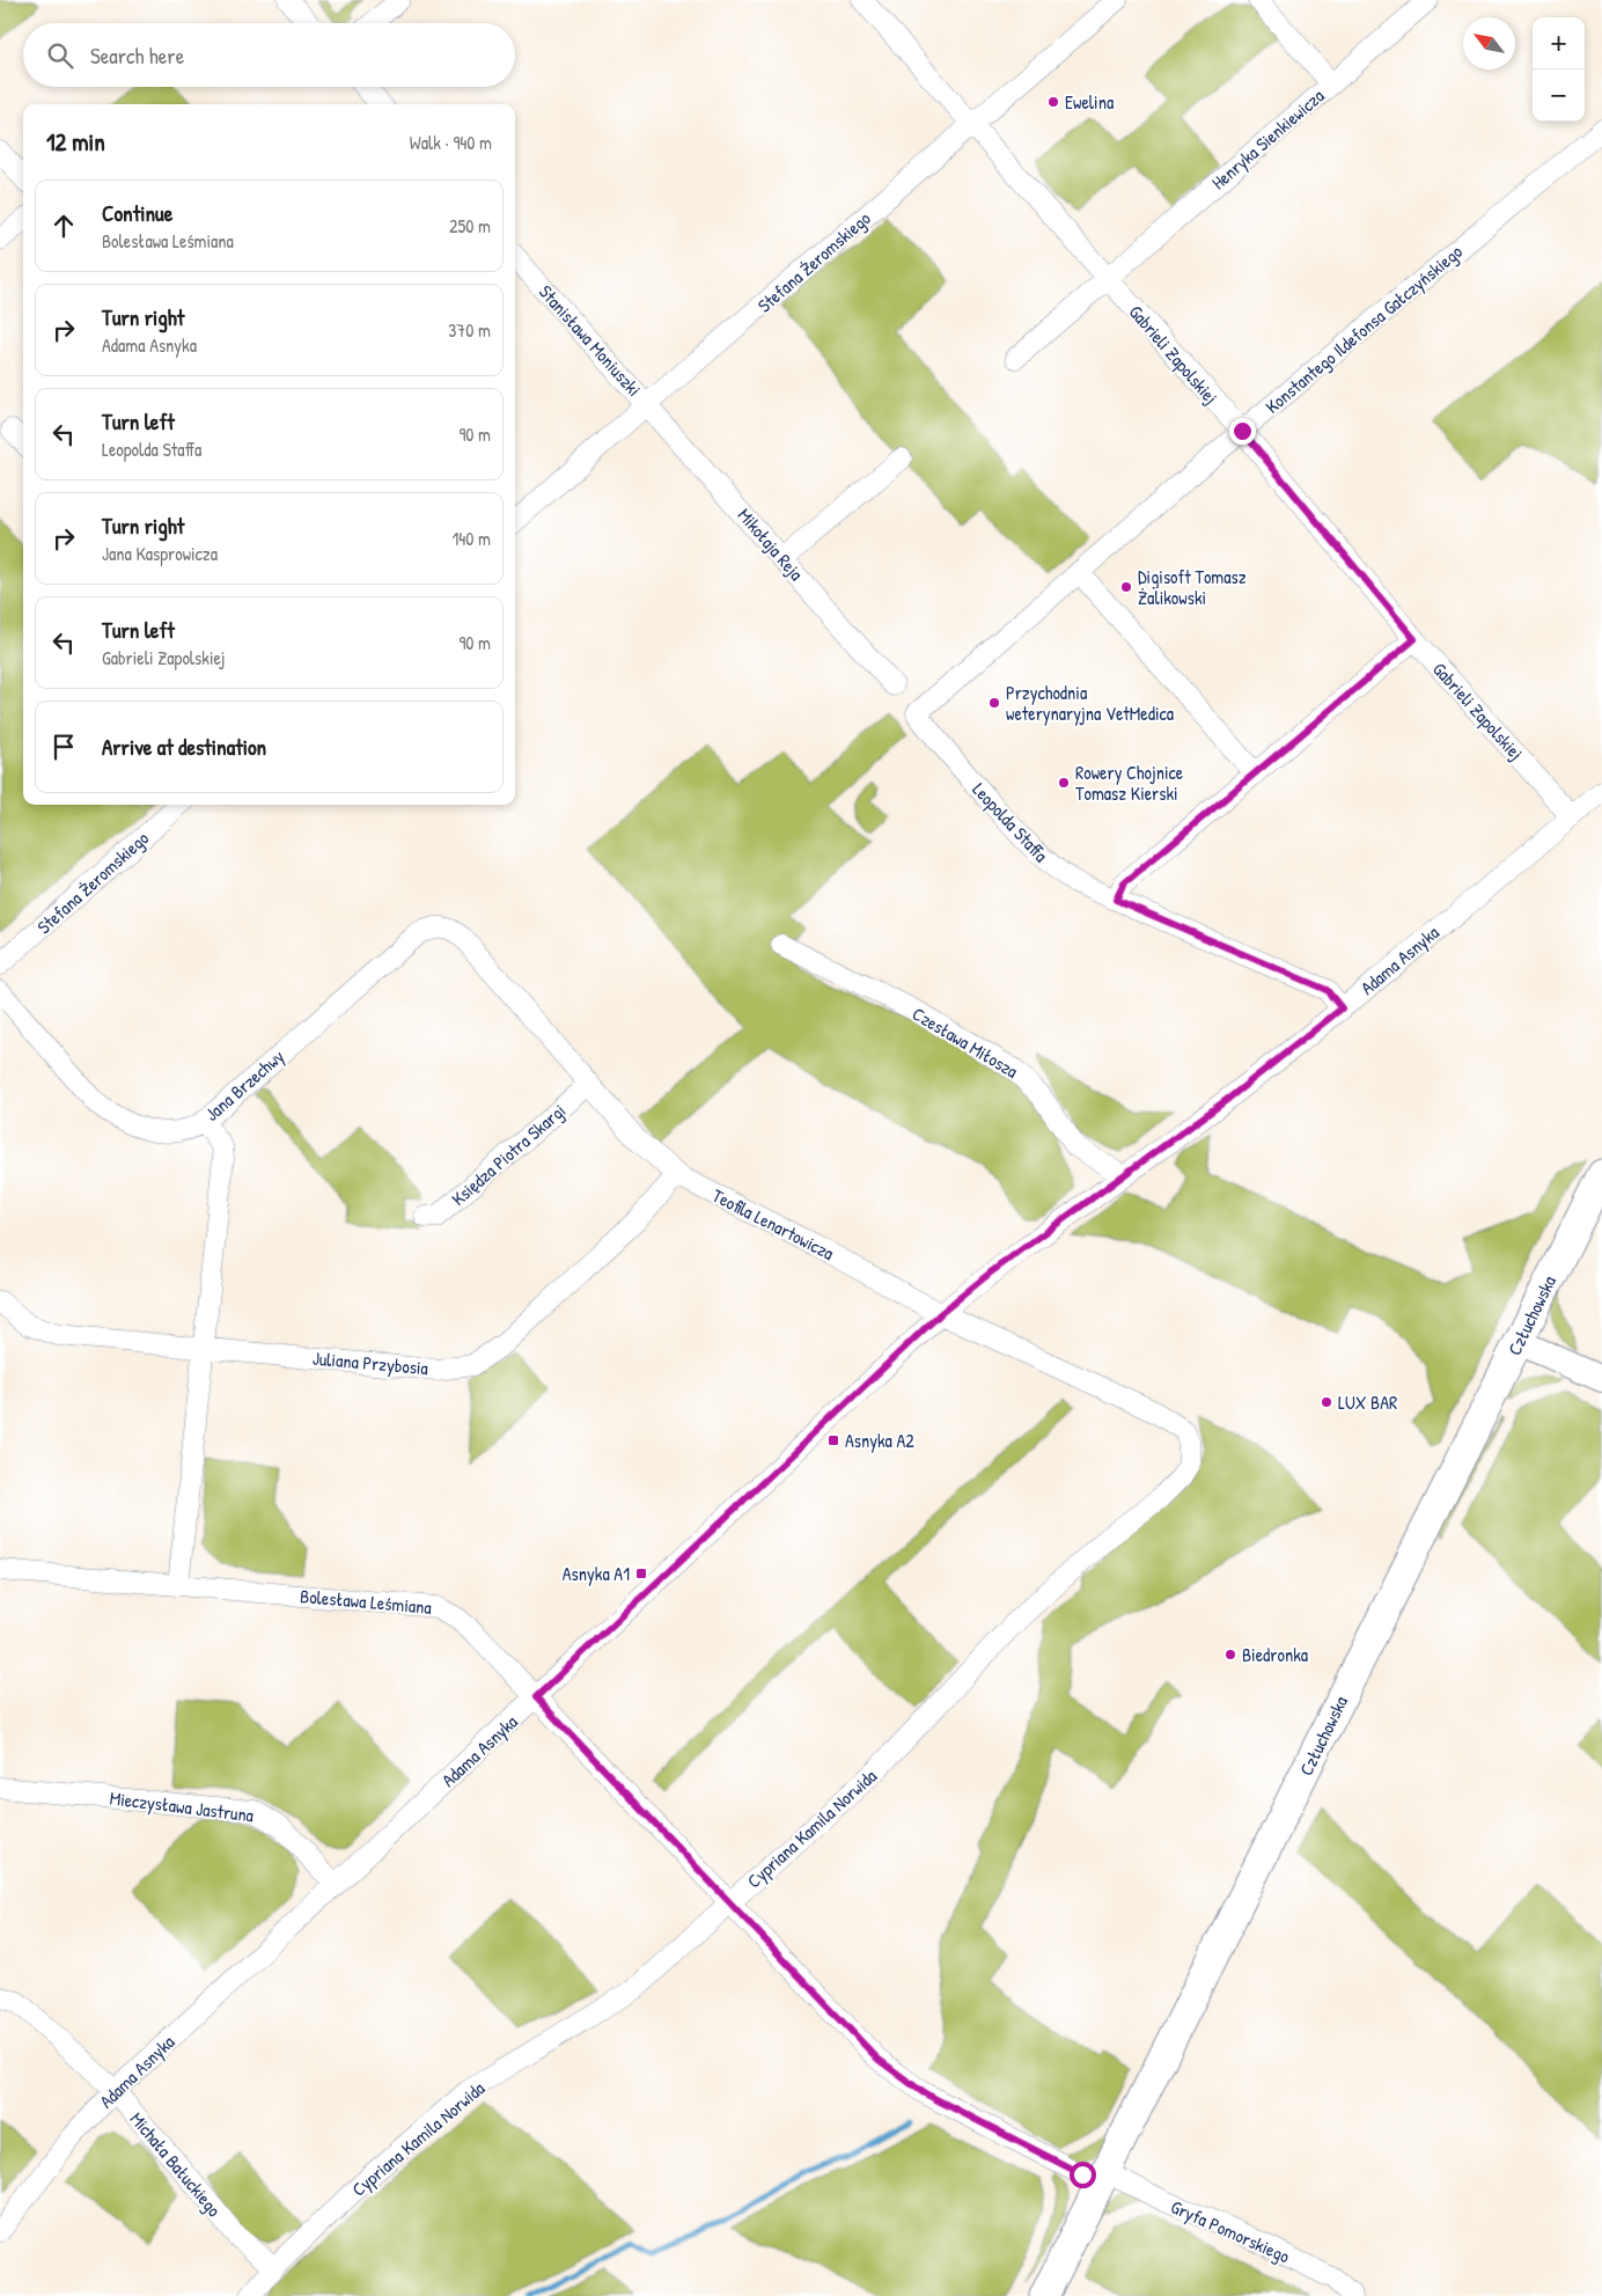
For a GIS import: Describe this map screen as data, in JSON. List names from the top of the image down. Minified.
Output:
{"streets":{"main road":["Człuchowska"],"street":["Henryka Sienkiewicza","Stefana Żeromskiego","Konstantego Ildefonsa Gałczyńskiego","Stanisława Moniuszki","Gabrieli Zapolskiej","Mikołaja Reja","Leopolda Staffa","Adama Asnyka","Czesława Miłosza","Jana Brzechwy","Księdza Piotra Skargi","Teofila Lenartowicza","Juliana Przybosia","Bolesława Leśmiana","Mieczysława Jastruna","Cypriana Kamila Norwida","Michała Bałuckiego","Gryfa Pomorskiego"]},"crossings":[["Henryka Sienkiewicza","Gabrieli Zapolskiej"],["Stefana Żeromskiego","Stanisława Moniuszki"],["Stefana Żeromskiego","Gabrieli Zapolskiej"],["Stefana Żeromskiego","Mikołaja Reja"],["Konstantego Ildefonsa Gałczyńskiego","Gabrieli Zapolskiej"],["Konstantego Ildefonsa Gałczyńskiego","Leopolda Staffa"],["Stanisława Moniuszki","Mikołaja Reja"],["Gabrieli Zapolskiej","Adama Asnyka"],["Leopolda Staffa","Adama Asnyka"],["Adama Asnyka","Czesława Miłosza"],["Adama Asnyka","Teofila Lenartowicza"],["Adama Asnyka","Bolesława Leśmiana"],["Adama Asnyka","Mieczysława Jastruna"],["Adama Asnyka","Michała Bałuckiego"],["Jana Brzechwy","Teofila Lenartowicza"],["Księdza Piotra Skargi","Teofila Lenartowicza"],["Teofila Lenartowicza","Juliana Przybosia"],["Teofila Lenartowicza","Cypriana Kamila Norwida"],["Człuchowska","Bolesława Leśmiana"],["Człuchowska","Gryfa Pomorskiego"],["Bolesława Leśmiana","Cypriana Kamila Norwida"],["Bolesława Leśmiana","Gryfa Pomorskiego"],["Cypriana Kamila Norwida","Michała Bałuckiego"]],"places":{"other":["Ewelina","Digisoft Tomasz Żalikowski","Przychodnia weterynaryjna VetMedica","Rowery Chojnice Tomasz Kierski","LUX BAR","Biedronka"],"transit":["Asnyka A2","Asnyka A1"]},"north":"top left","page":{"map_buttons":["+","−"],"search":"Search here","heading":["12 min","Walk · 940 m"],"list":[["Continue","Bolesława Leśmiana","250 m"],["Turn right","Adama Asnyka","370 m"],["Turn left","Leopolda Staffa","90 m"],["Turn right","Jana Kasprowicza","140 m"],["Turn left","Gabrieli Zapolskiej","90 m"],"Arrive at destination"]}}
